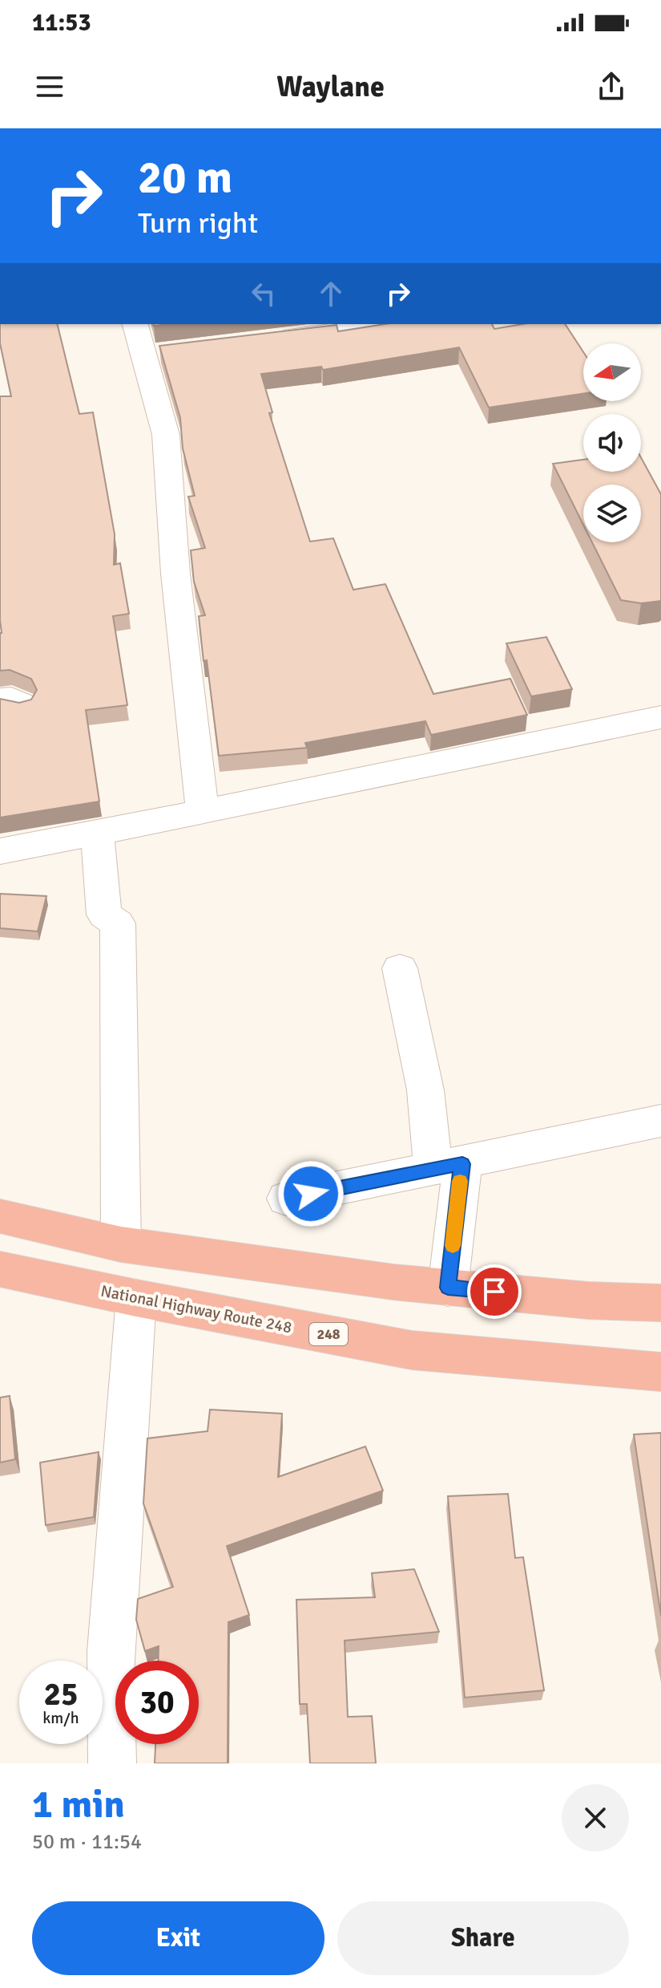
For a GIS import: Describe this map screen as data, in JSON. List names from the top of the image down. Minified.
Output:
{"streets":{"highway":["National Highway Route 248","248"]},"north":"left","page":{"status":"11:53","header":"Waylane","turn":["20 m","Turn right"],"speed":"25 km/h","limit":"30","heading":["1 min","50 m · 11:54"],"buttons":["Exit","Share"]}}
